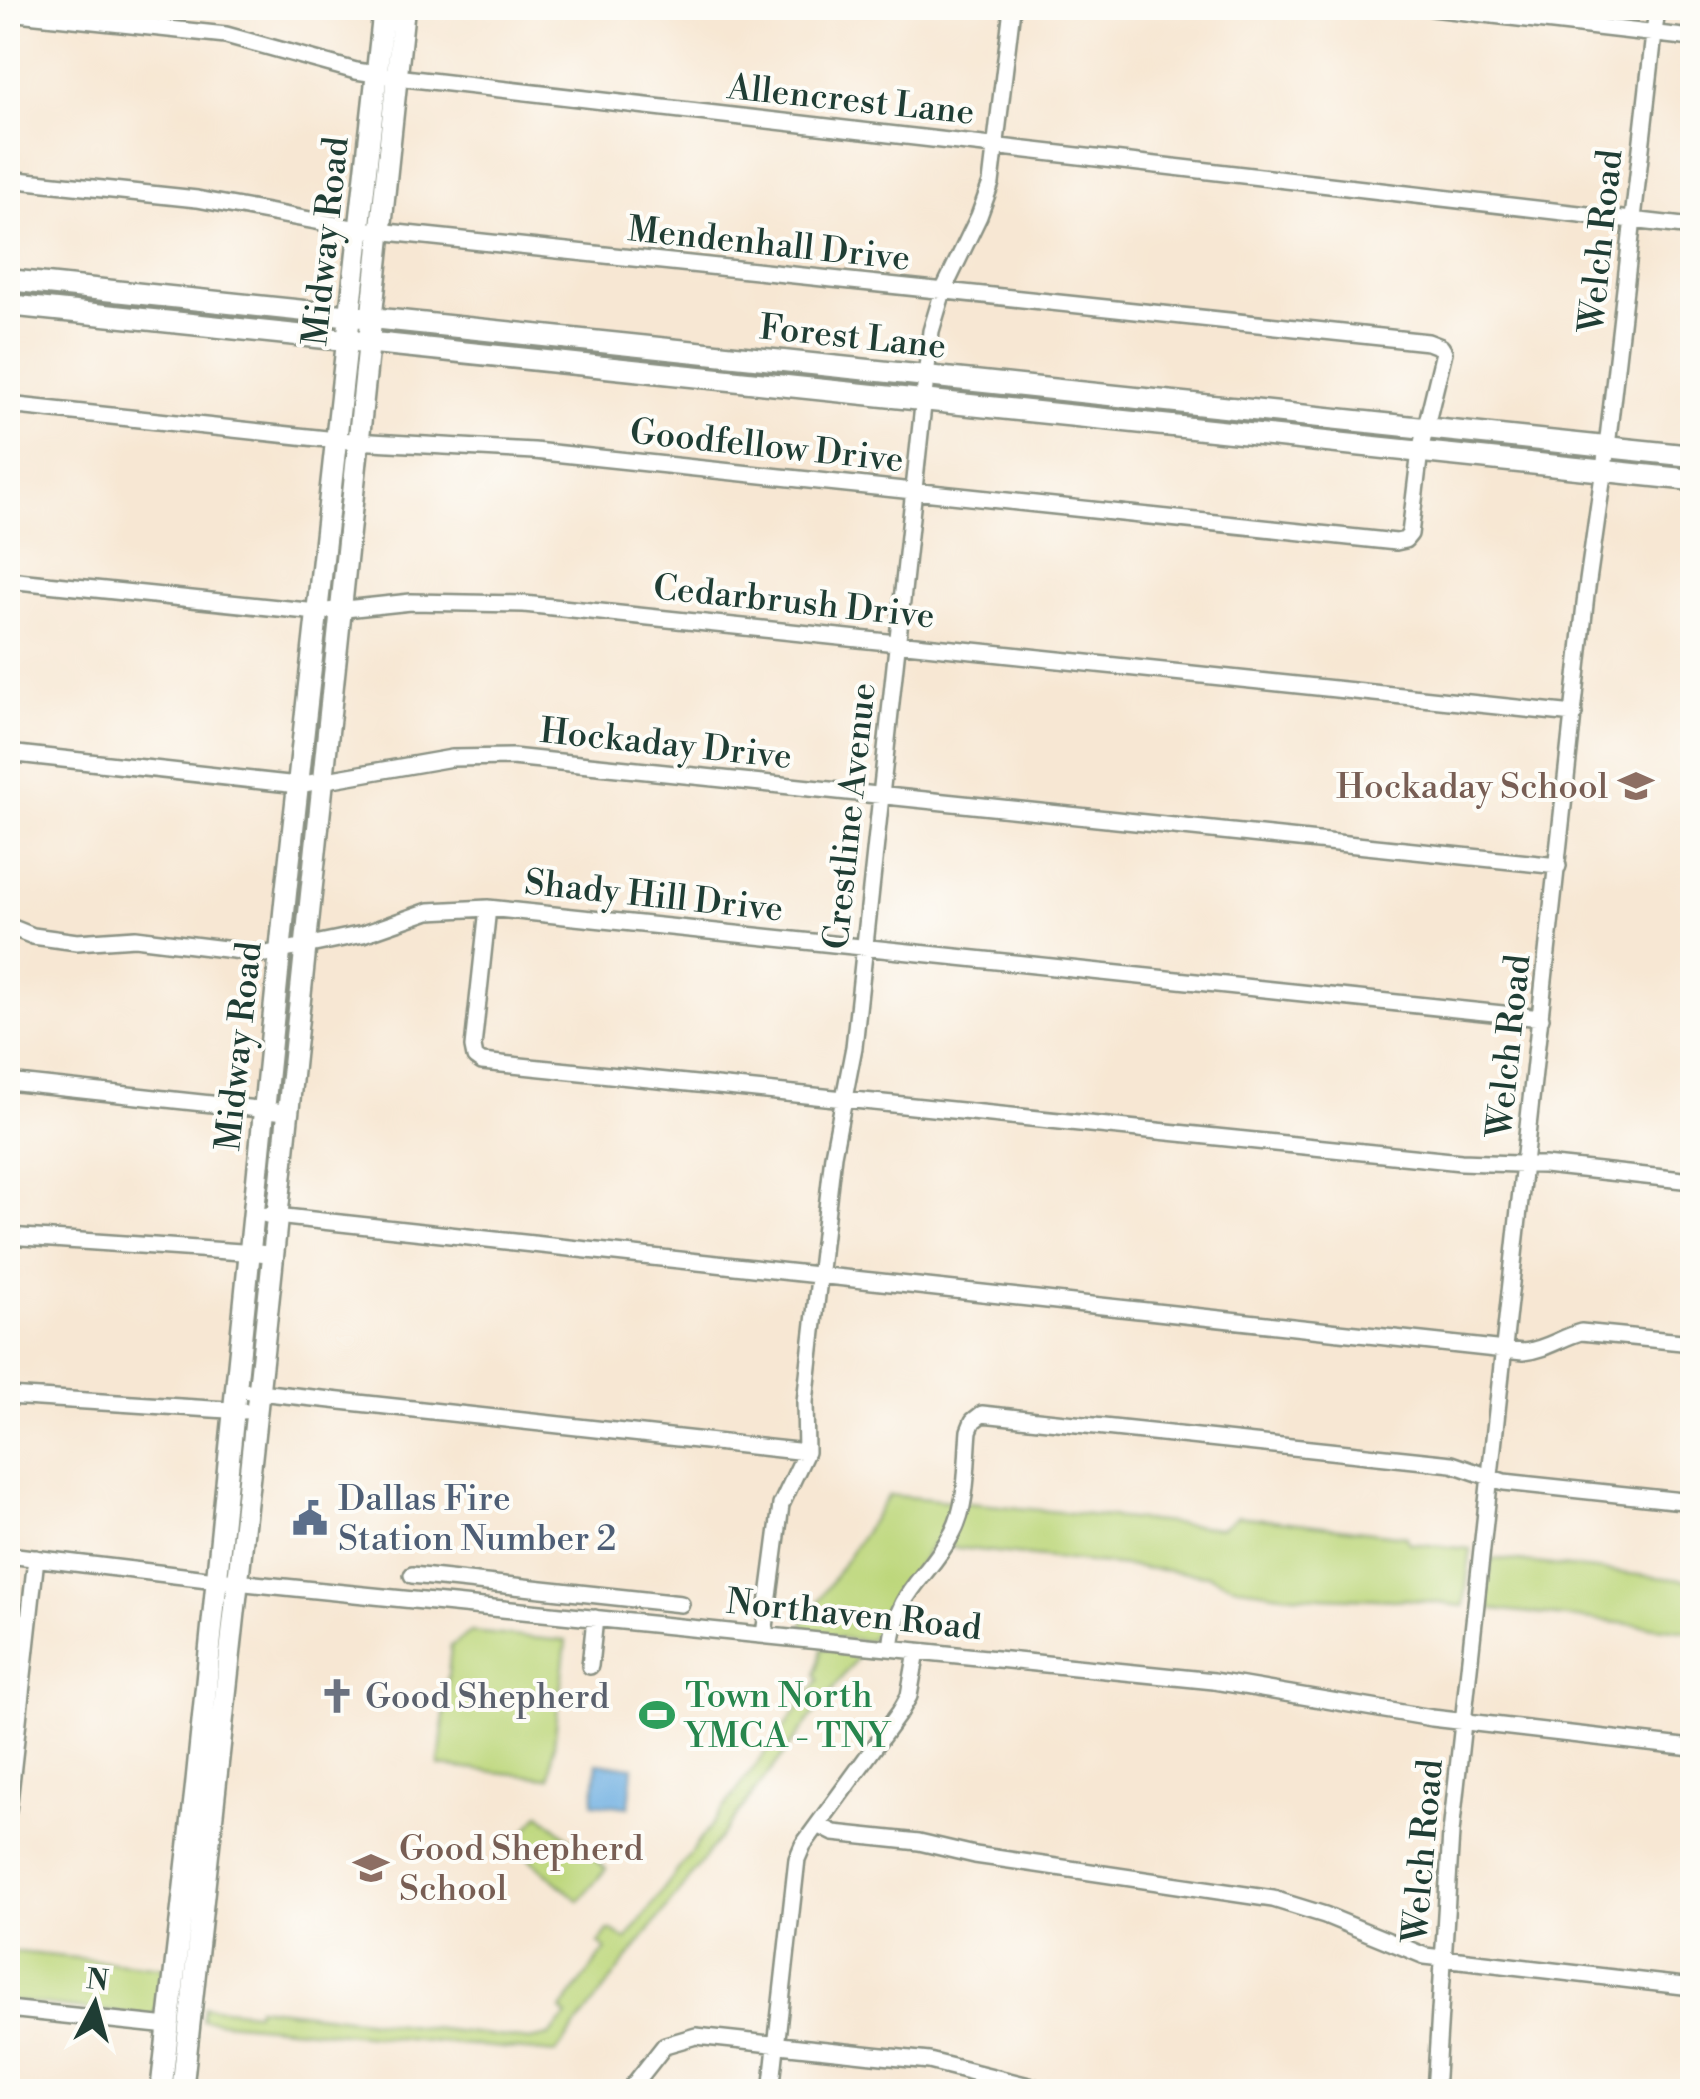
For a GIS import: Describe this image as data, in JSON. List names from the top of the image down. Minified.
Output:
{"streets":{"main road":["Midway Road","Forest Lane"],"street":["Allencrest Lane","Welch Road","Mendenhall Drive","Goodfellow Drive","Cedarbrush Drive","Hockaday Drive","Crestline Avenue","Shady Hill Drive","Northaven Road"]},"crossings":[["Allencrest Lane","Midway Road"],["Allencrest Lane","Welch Road"],["Allencrest Lane","Crestline Avenue"],["Midway Road","Mendenhall Drive"],["Midway Road","Forest Lane"],["Midway Road","Goodfellow Drive"],["Midway Road","Cedarbrush Drive"],["Midway Road","Hockaday Drive"],["Midway Road","Shady Hill Drive"],["Midway Road","Northaven Road"],["Welch Road","Forest Lane"],["Welch Road","Cedarbrush Drive"],["Welch Road","Hockaday Drive"],["Welch Road","Shady Hill Drive"],["Welch Road","Northaven Road"],["Mendenhall Drive","Forest Lane"],["Mendenhall Drive","Goodfellow Drive"],["Mendenhall Drive","Crestline Avenue"],["Forest Lane","Goodfellow Drive"],["Forest Lane","Crestline Avenue"],["Goodfellow Drive","Crestline Avenue"],["Cedarbrush Drive","Crestline Avenue"],["Hockaday Drive","Crestline Avenue"],["Crestline Avenue","Shady Hill Drive"],["Crestline Avenue","Northaven Road"]],"places":{"school or university":["Hockaday School","Good Shepherd School"],"public building":["Dallas Fire Station Number 2"],"church":["Good Shepherd"],"sports":["Town North YMCA - TNY"]},"north":"top"}
